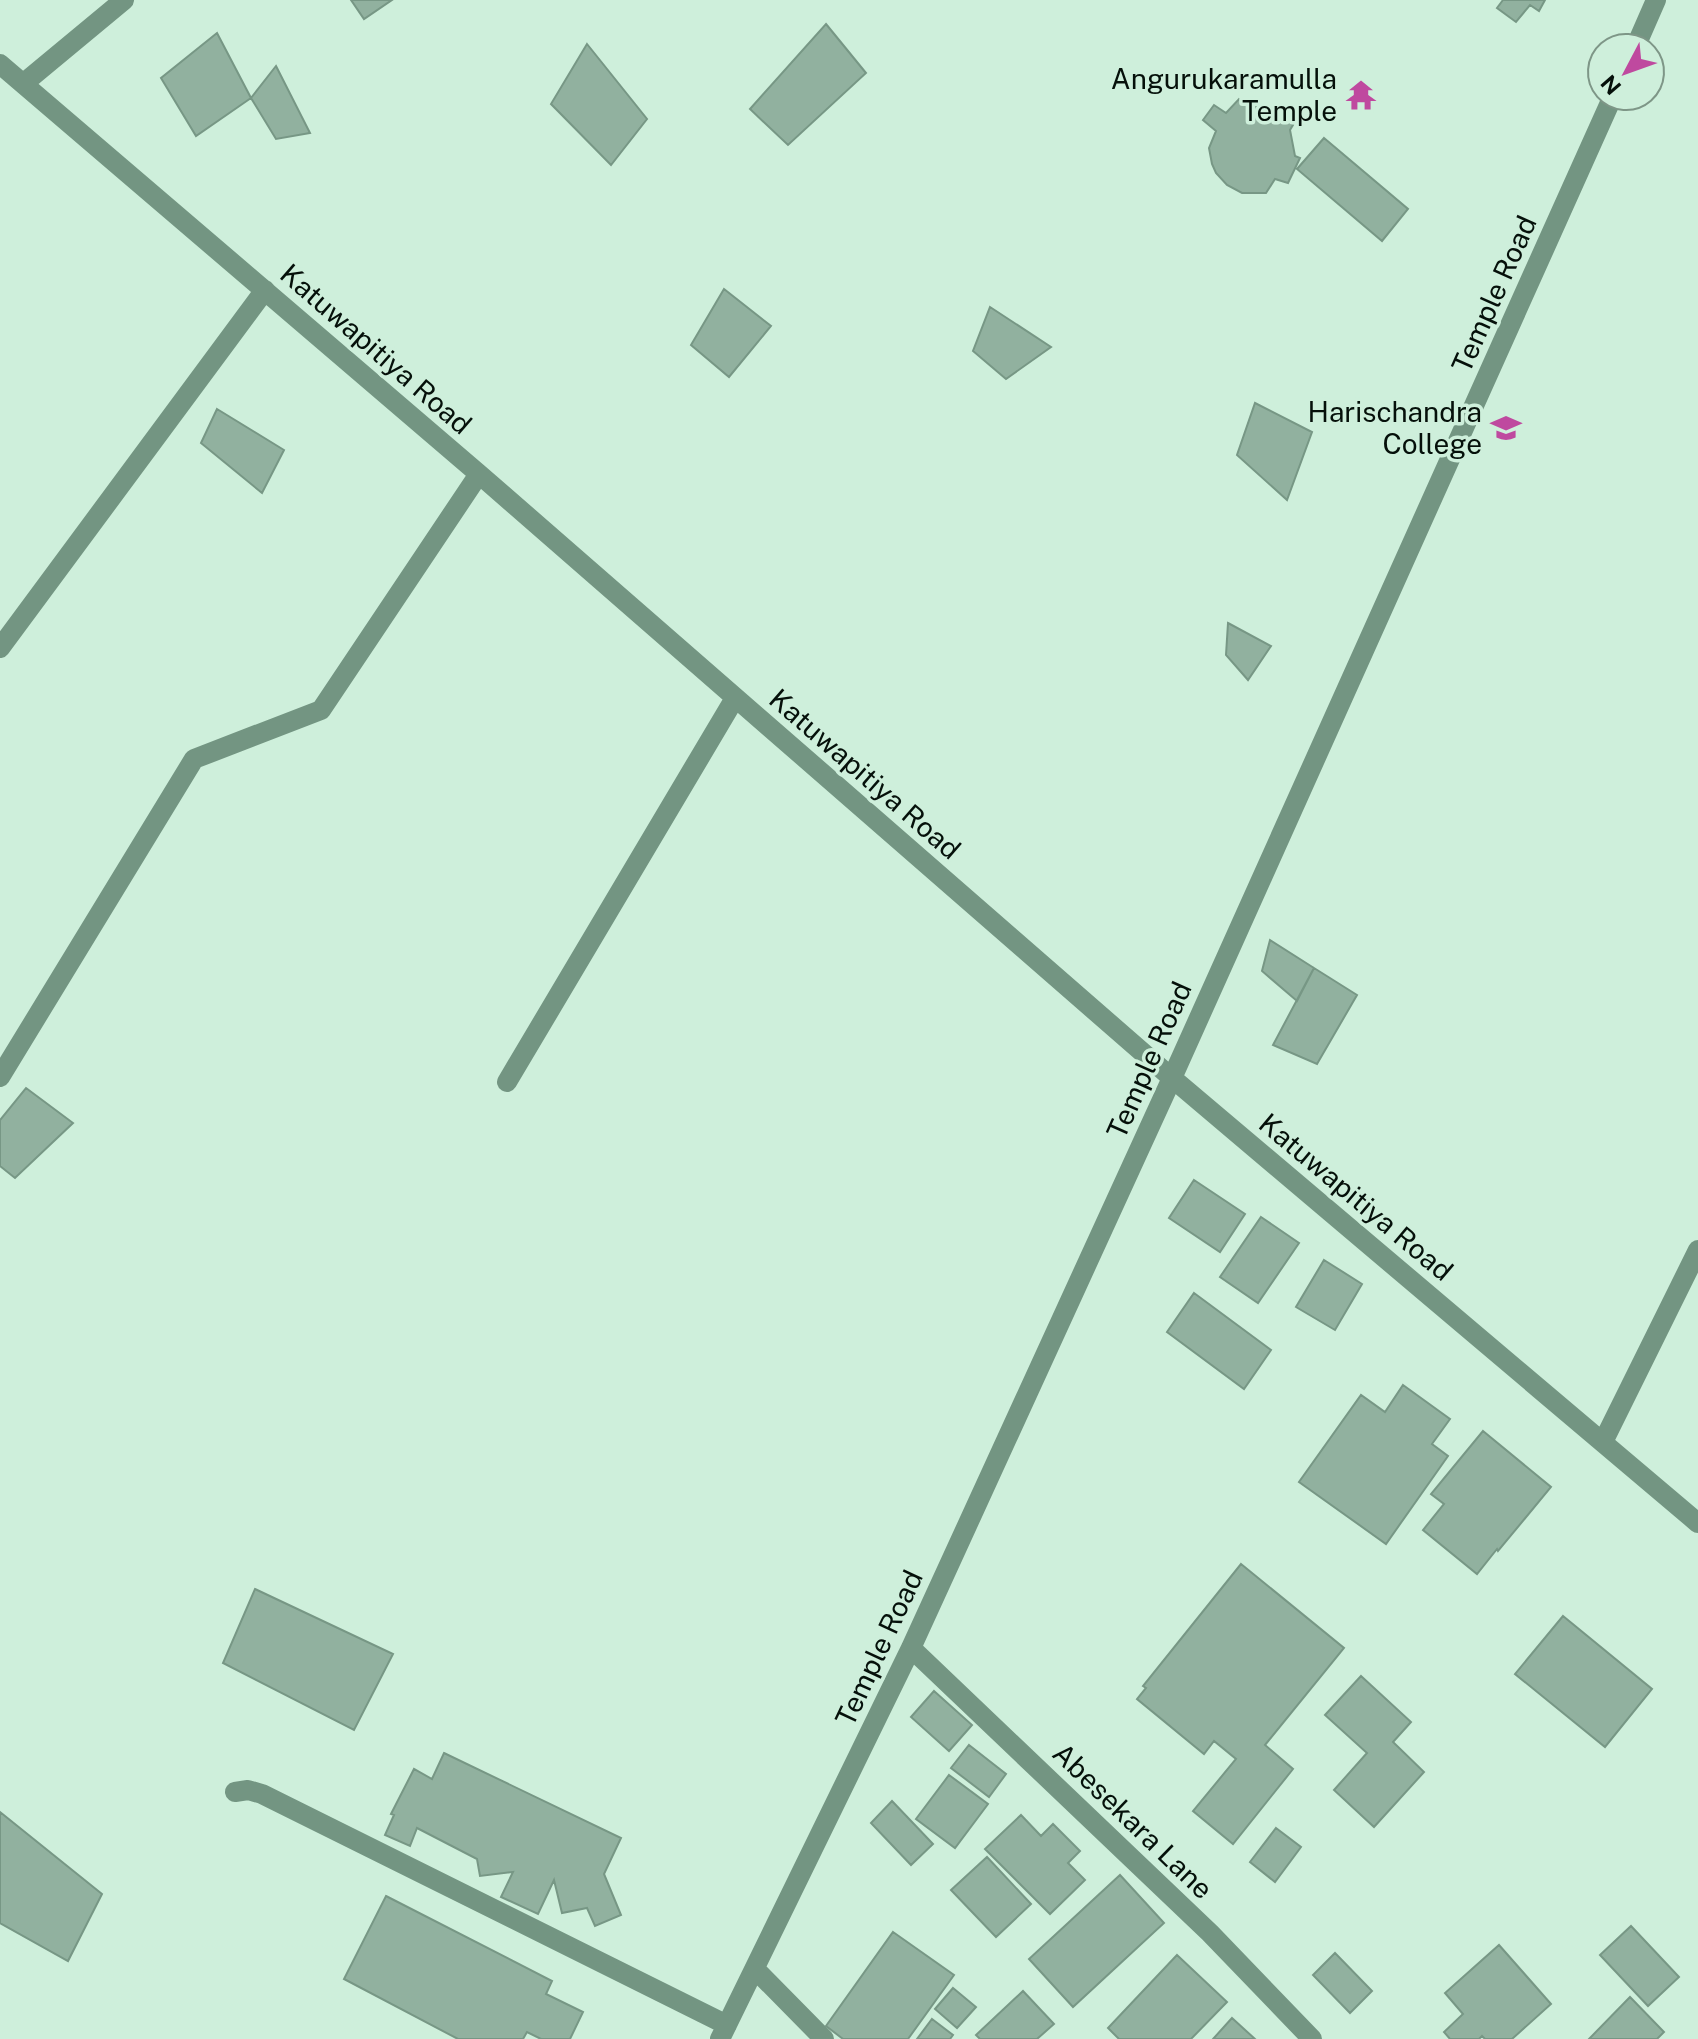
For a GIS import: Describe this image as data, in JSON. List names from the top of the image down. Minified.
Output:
{"streets":{"street":["Temple Road","Katuwapitiya Road","Abesekara Lane"]},"crossings":[["Temple Road","Katuwapitiya Road"],["Temple Road","Abesekara Lane"]],"places":{"temple":["Angurukaramulla Temple"],"school or university":["Harischandra College"]},"north":"bottom left"}
